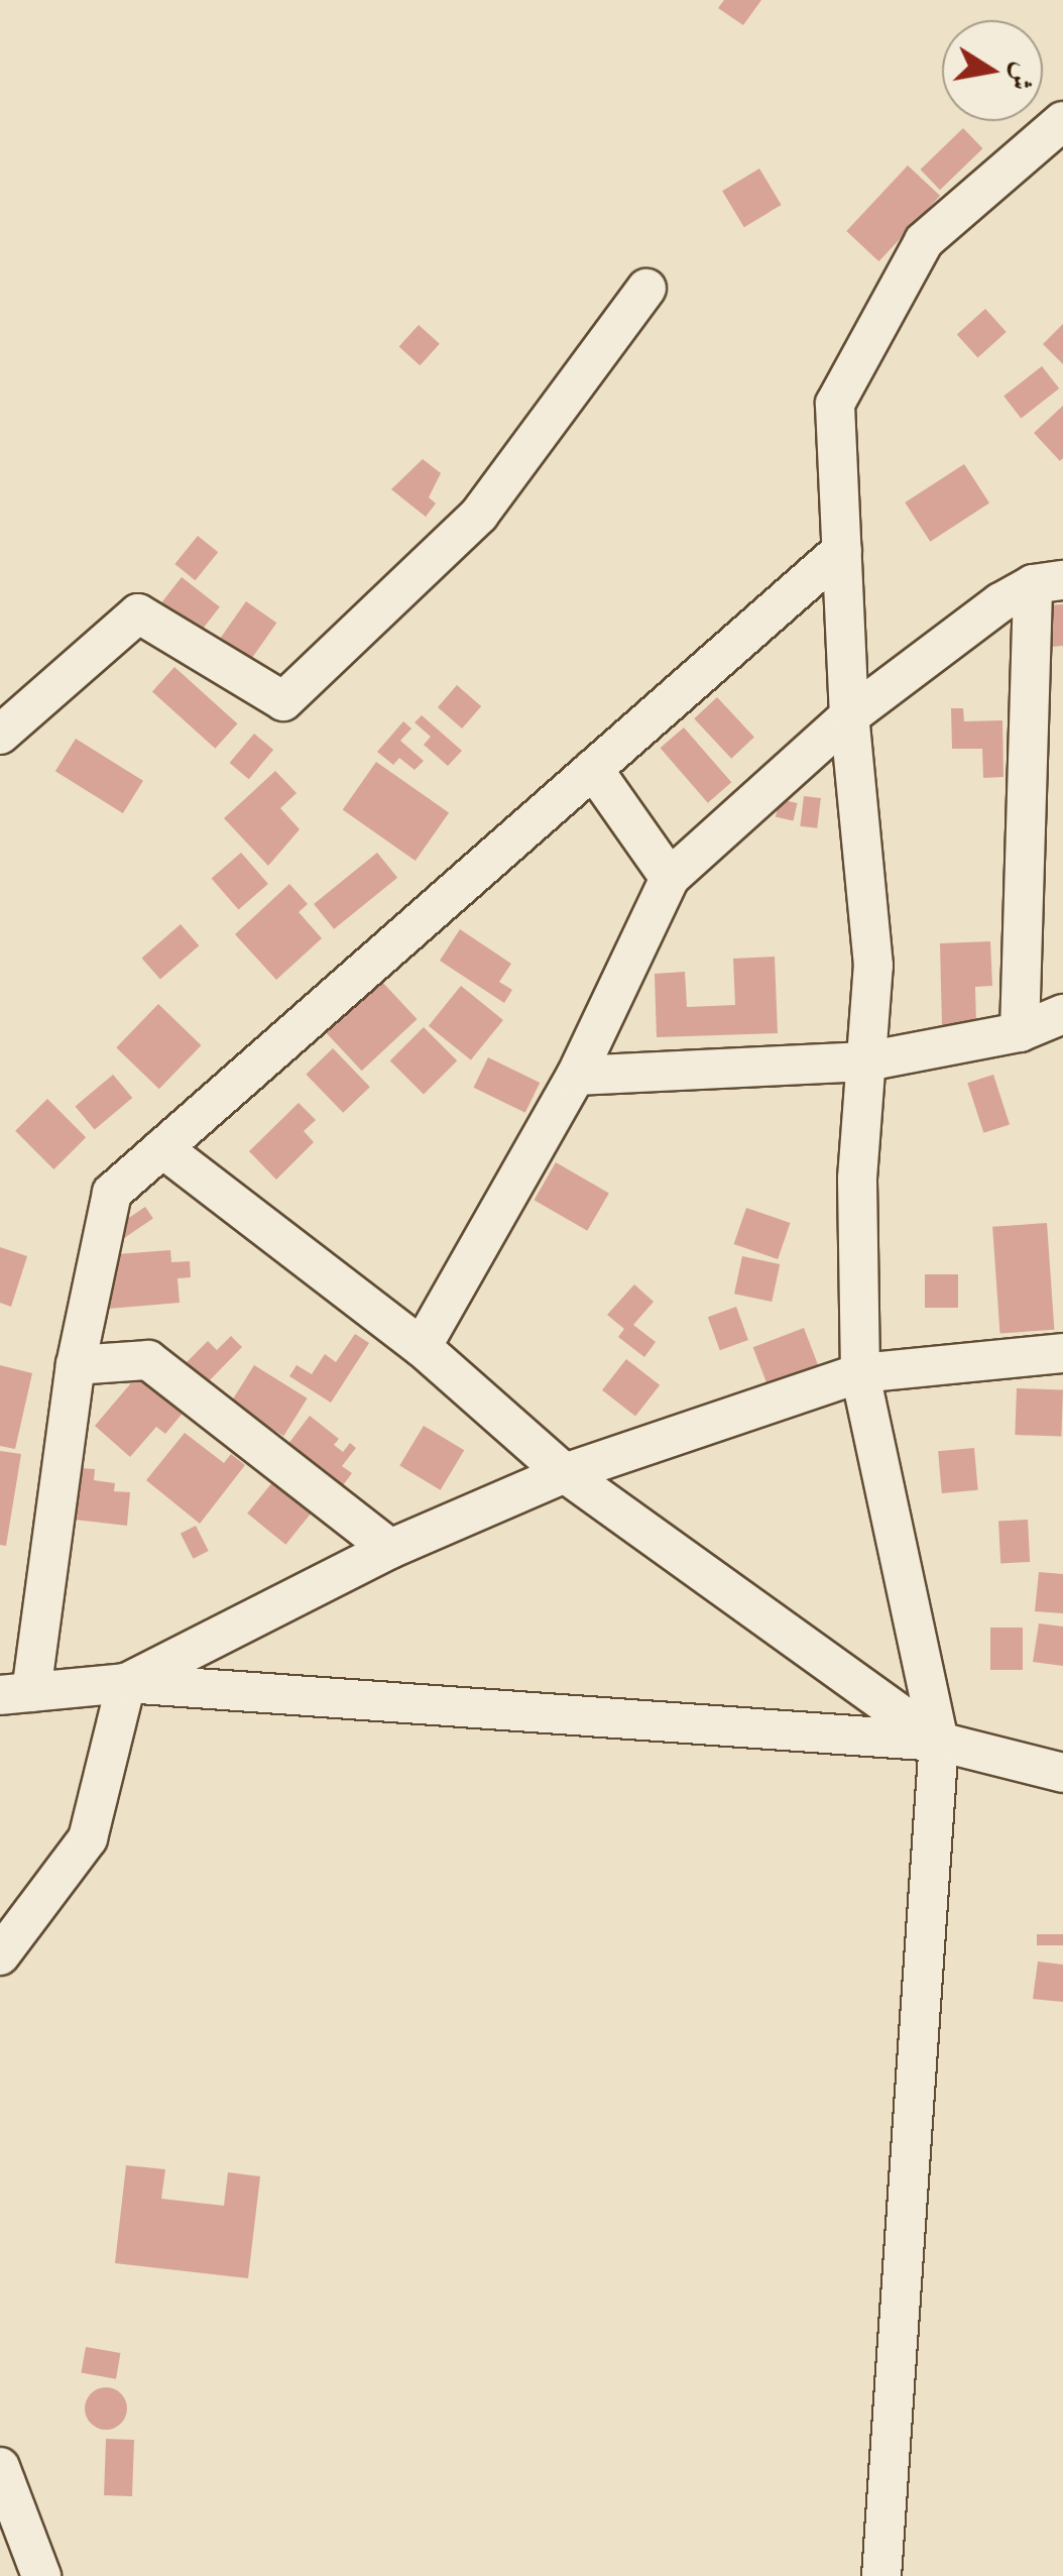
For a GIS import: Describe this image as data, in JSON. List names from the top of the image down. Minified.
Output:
{"north":"right"}
